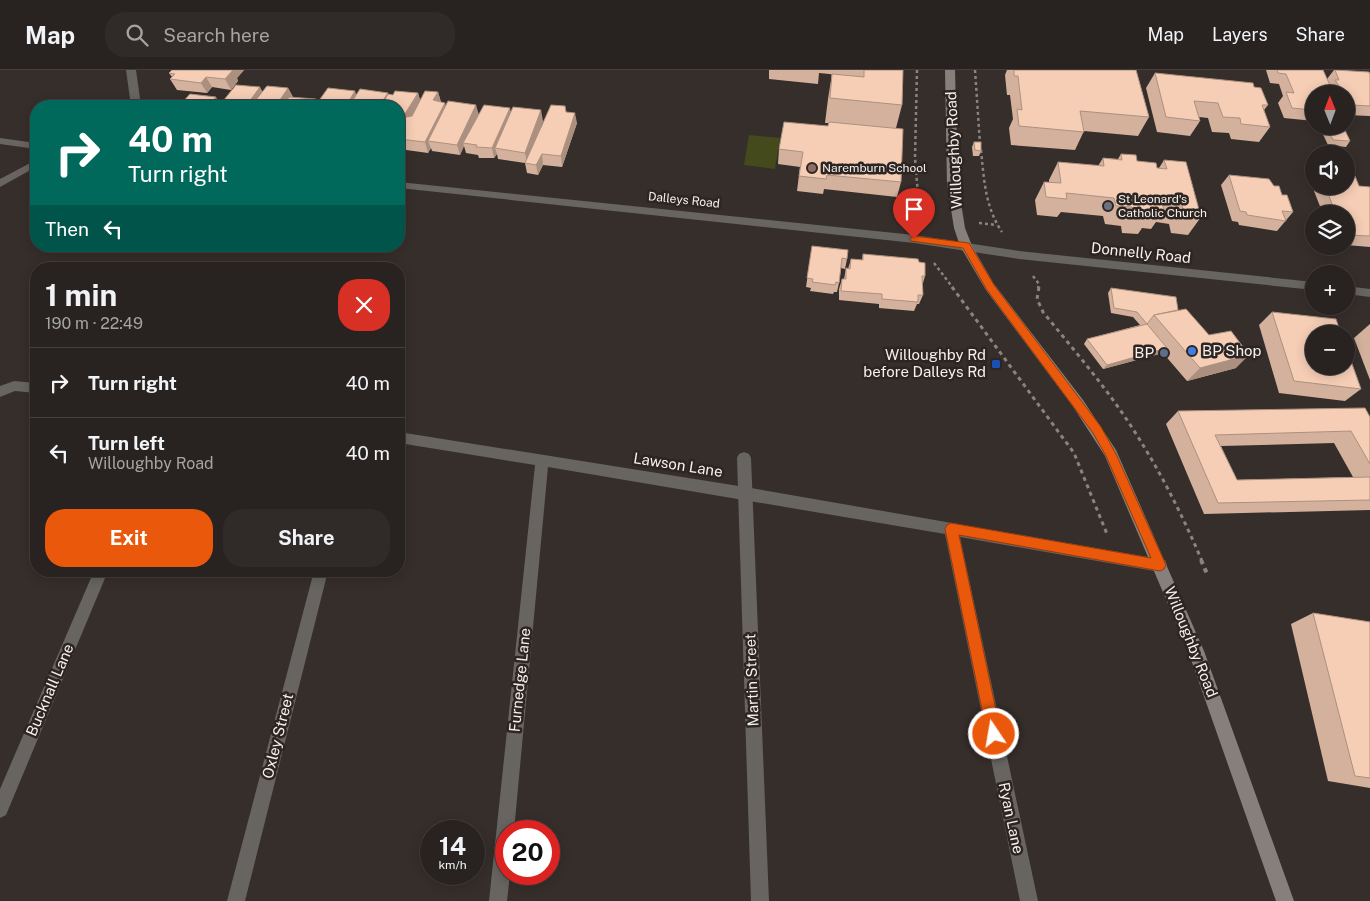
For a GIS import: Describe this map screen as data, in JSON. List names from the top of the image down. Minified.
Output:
{"streets":{"main road":["Willoughby Road"],"street":["Dalleys Road","Donnelly Road","Lawson Lane","Furnedge Lane","Martin Street","Bucknall Lane","Oxley Street","Ryan Lane"]},"crossings":[["Willoughby Road","Dalleys Road"],["Willoughby Road","Donnelly Road"],["Willoughby Road","Lawson Lane"],["Dalleys Road","Donnelly Road"],["Lawson Lane","Furnedge Lane"],["Lawson Lane","Martin Street"],["Lawson Lane","Ryan Lane"]],"places":{"other":["Naremburn School","St Leonard's Catholic Church","BP Shop","BP"],"transit":["Willoughby Rd before Dalleys Rd"]},"north":"top","page":{"header":"Map","search":"Search here","nav":["Map","Layers","Share"],"map_buttons":["+","−"],"turn":["40 m","Turn right"],"then":"Then","heading":["1 min","190 m · 22:49"],"list":[{"name":"Turn right","value":"40 m"},{"name":"Turn left","note":"Willoughby Road","value":"40 m"}],"buttons":["Exit","Share"],"speed":"14 km/h","limit":"20"}}
